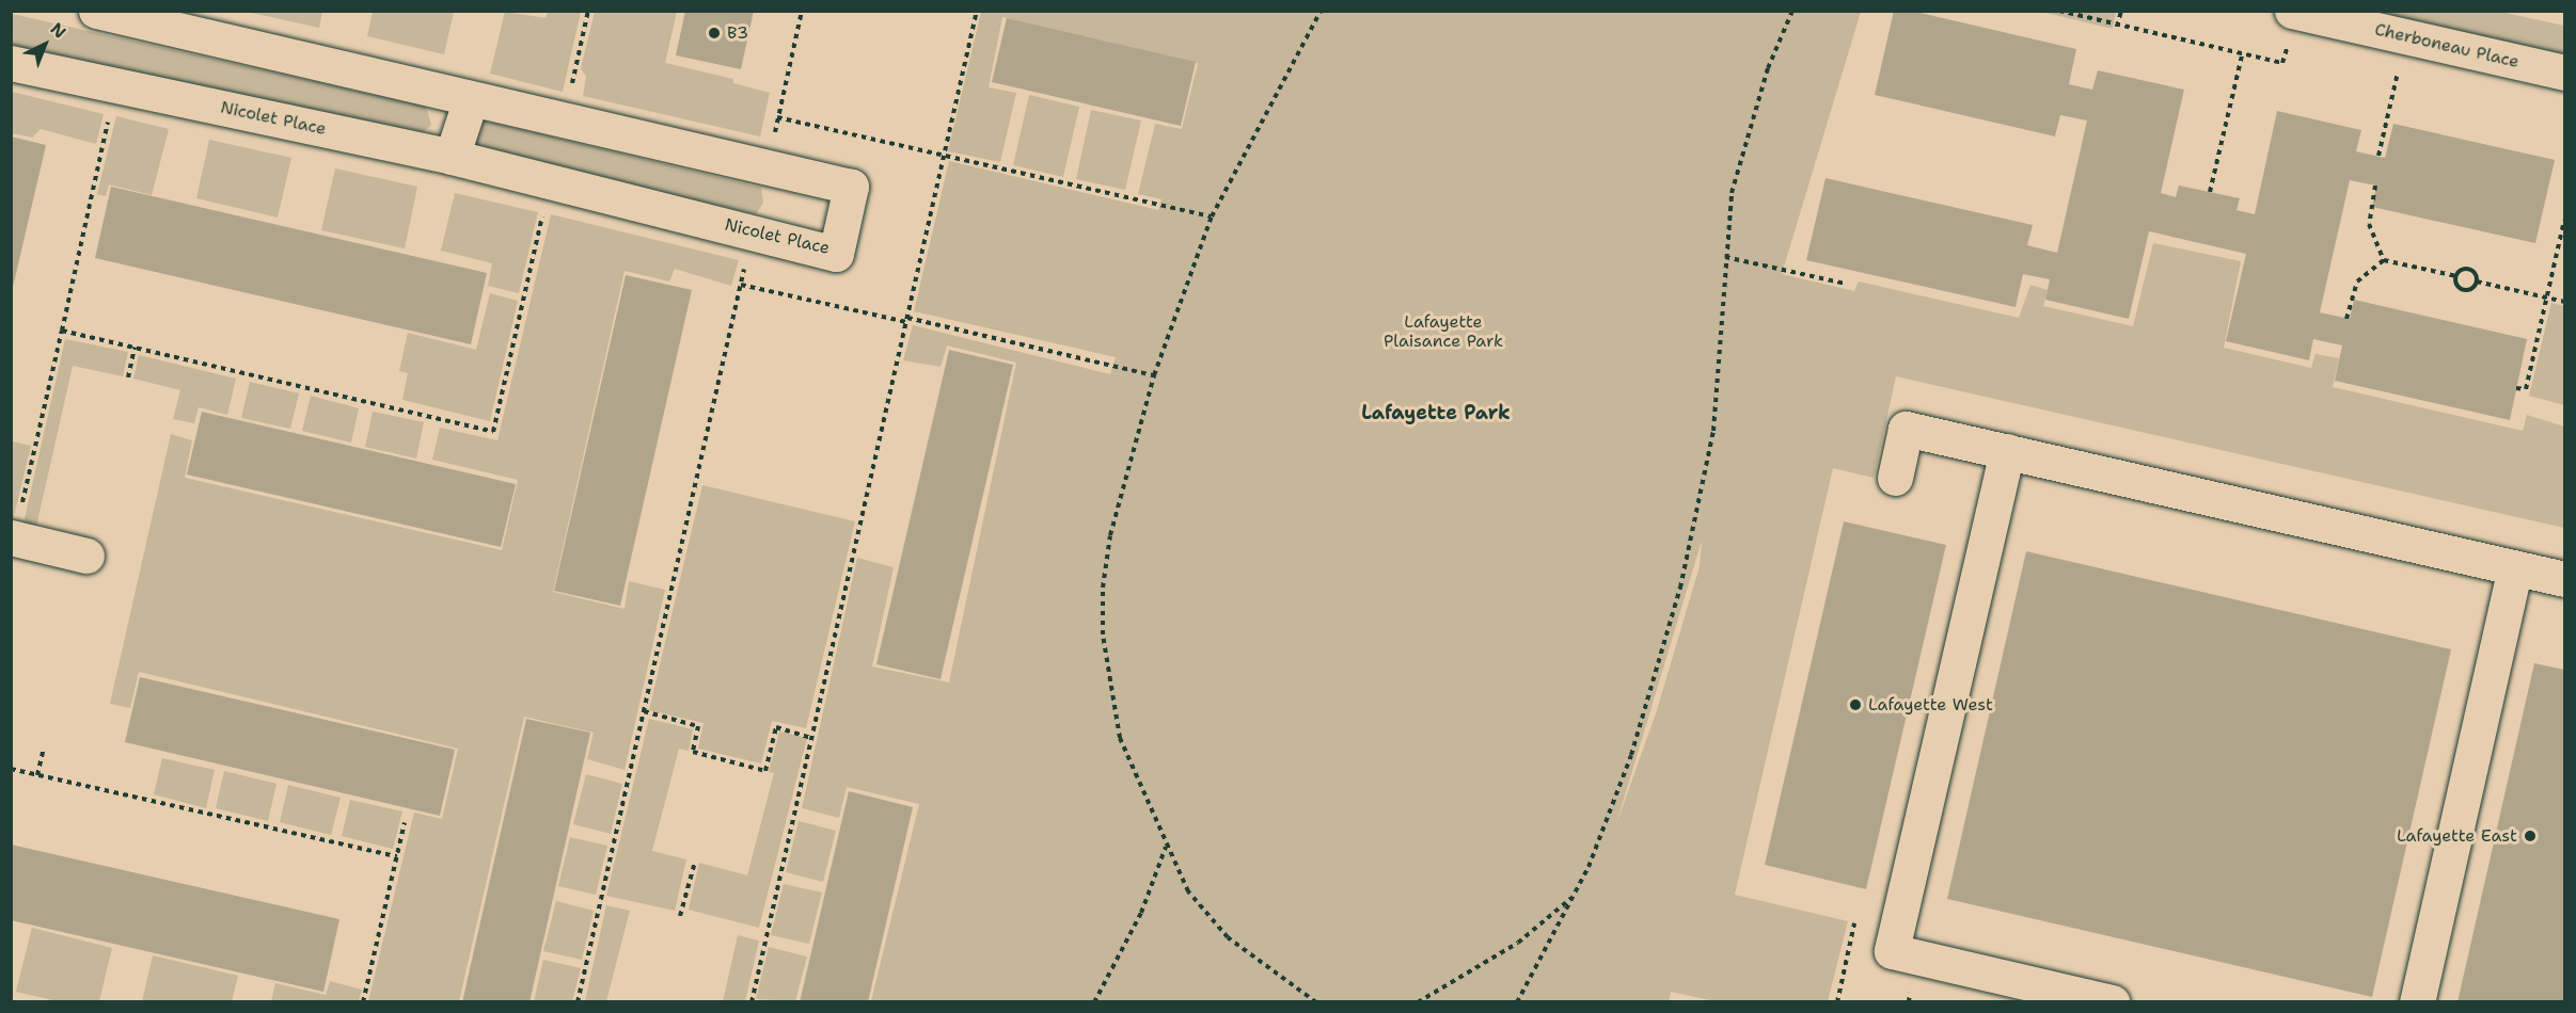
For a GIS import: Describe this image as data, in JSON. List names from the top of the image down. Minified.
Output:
{"streets":{"street":["Cherboneau Place","Nicolet Place"]},"districts":["Lafayette Park"],"parks":["Lafayette Plaisance Park"],"places":["B3","Lafayette West","Lafayette East"],"north":"top right"}
